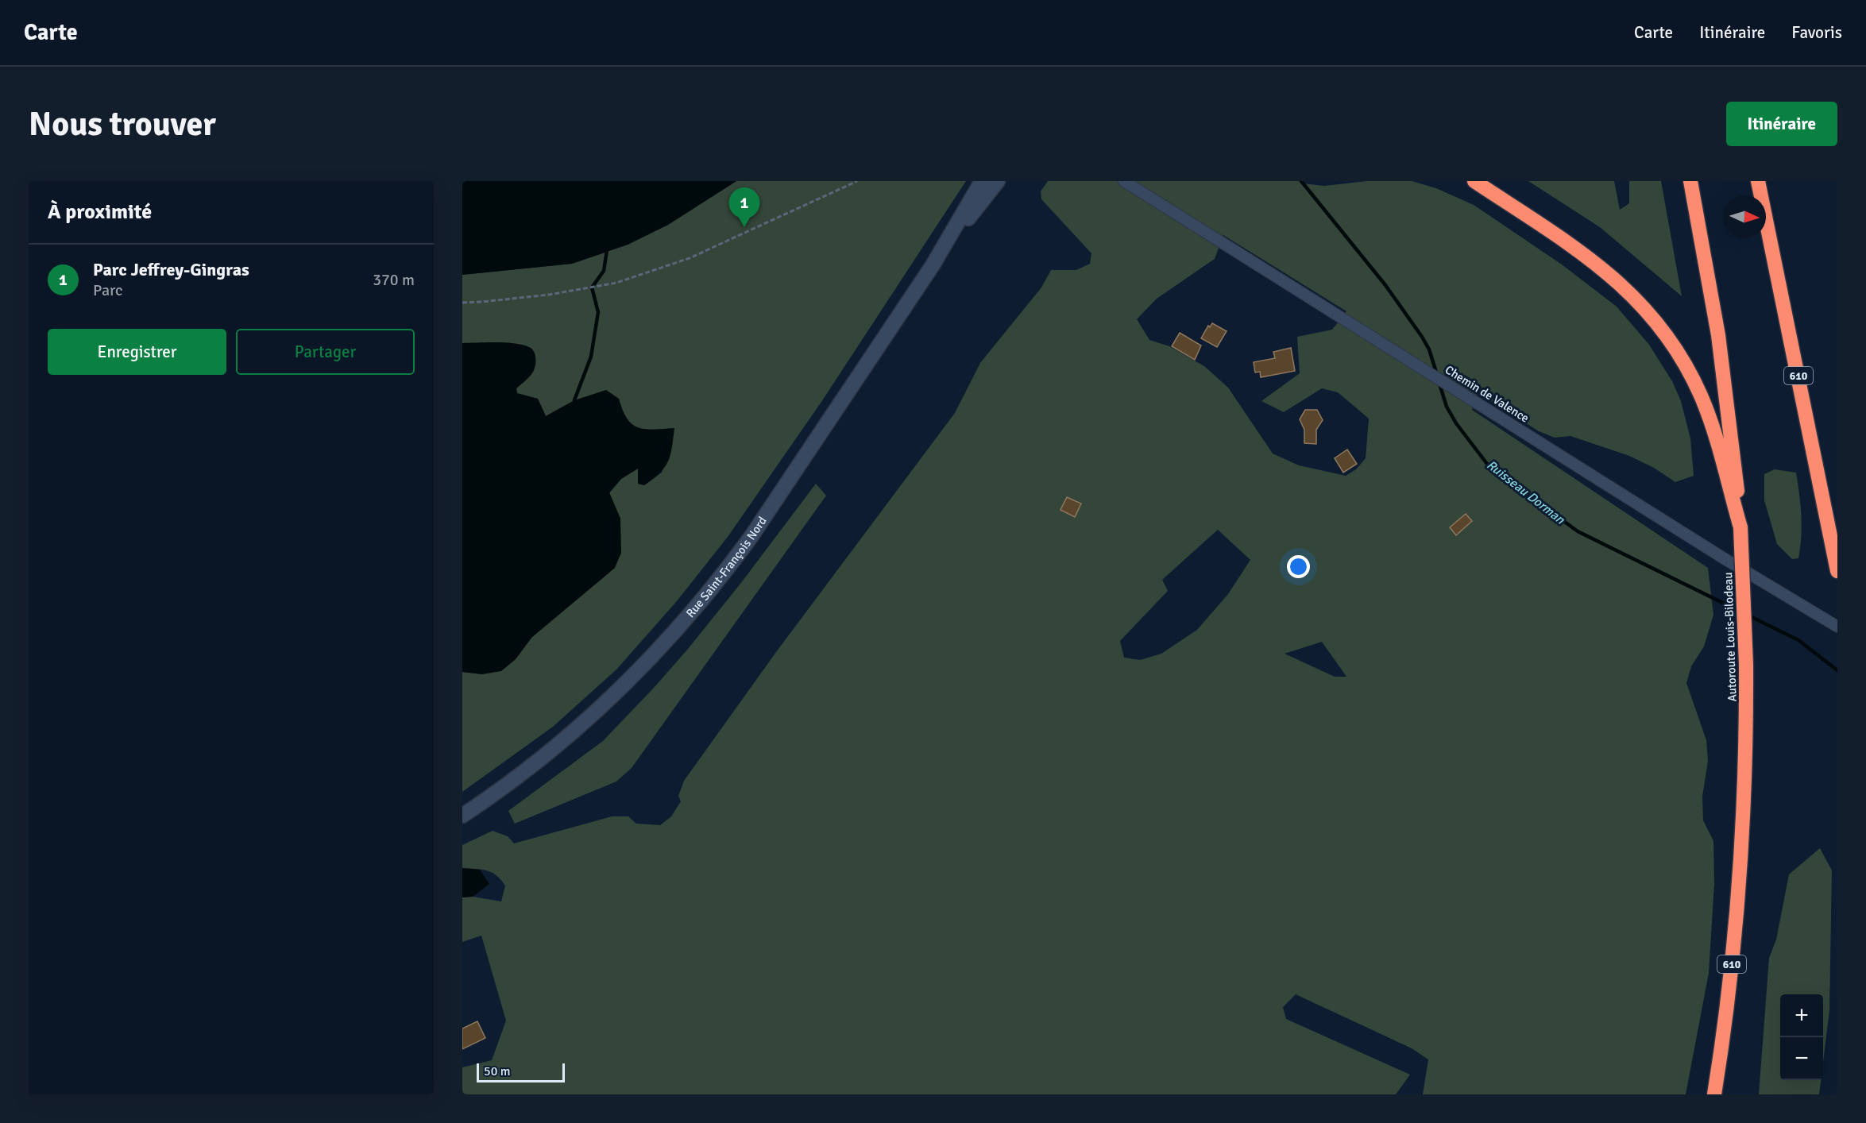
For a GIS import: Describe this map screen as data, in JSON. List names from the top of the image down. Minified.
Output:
{"streets":{"highway":["610","Autoroute Louis-Bilodeau"],"street":["Chemin de Valence","Rue Saint-François Nord"]},"water":["Ruisseau Dorman"],"scale_bar":"50 m","north":"right","page":{"header":"Carte","nav":["Carte","Itinéraire","Favoris"],"buttons":["Itinéraire",["Enregistrer","Partager"]],"title":"Nous trouver","heading":"À proximité","pins":"1","list":[{"mark":"1","name":"Parc Jeffrey-Gingras","note":"Parc","value":"370 m"}],"map_buttons":["+","−"],"scale":"50 m"}}
